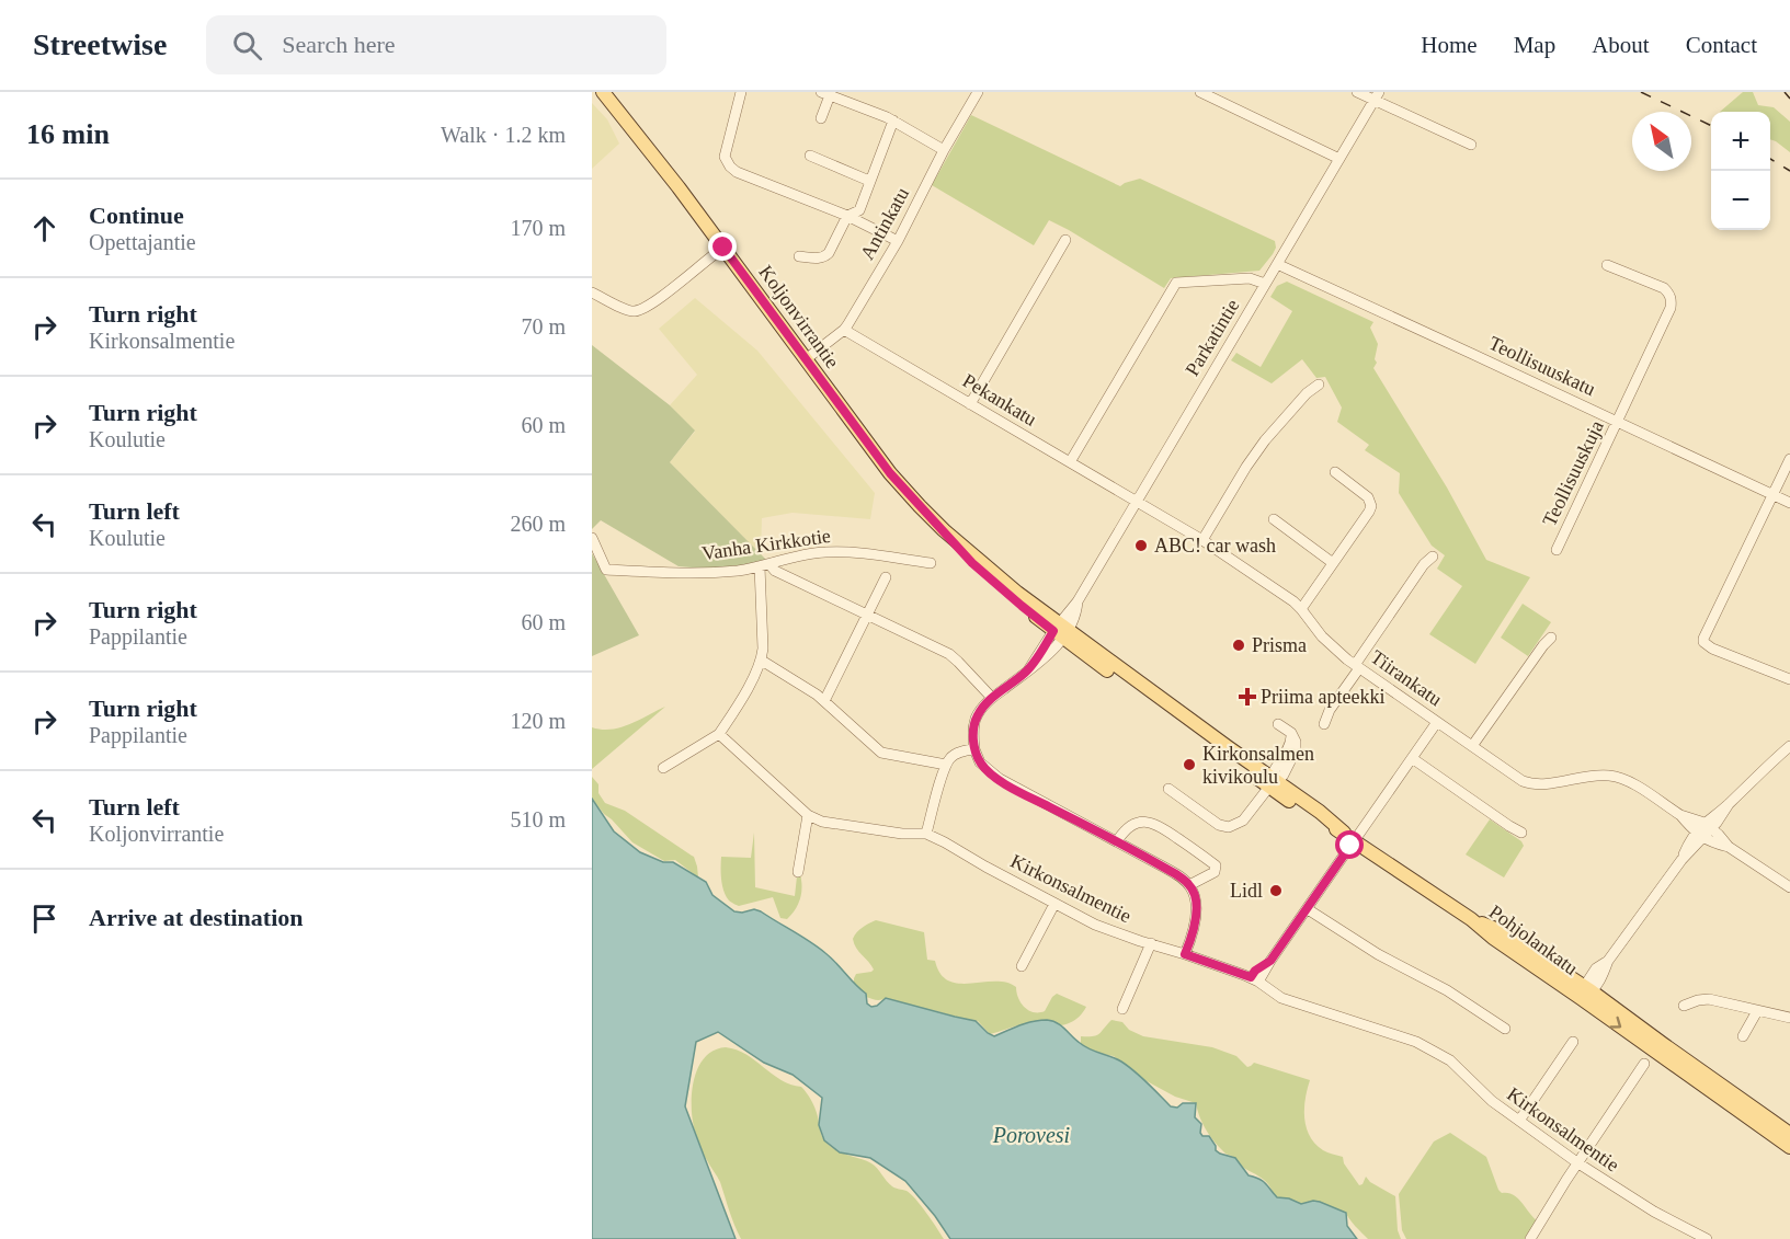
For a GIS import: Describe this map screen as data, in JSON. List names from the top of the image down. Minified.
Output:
{"streets":{"main road":["Koljonvirrantie","Pohjolankatu"],"street":["Antinkatu","Parkatintie","Teollisuuskatu","Pekankatu","Teollisuuskuja","Vanha Kirkkotie","Tiirankatu","Kirkonsalmentie"]},"crossings":[["Antinkatu","Koljonvirrantie"],["Antinkatu","Pekankatu"],["Koljonvirrantie","Parkatintie"],["Koljonvirrantie","Pohjolankatu"],["Parkatintie","Teollisuuskatu"],["Parkatintie","Pekankatu"],["Parkatintie","Tiirankatu"],["Teollisuuskatu","Teollisuuskuja"],["Pekankatu","Tiirankatu"]],"water":["Porovesi"],"places":{"other":["ABC! car wash","Prisma","Kirkonsalmen kivikoulu","Lidl"],"health":["Priima apteekki"]},"north":"top left","page":{"header":"Streetwise","search":"Search here","nav":["Home","Map","About","Contact"],"heading":["16 min","Walk · 1.2 km"],"map_buttons":["+","−"],"list":[["Continue","Opettajantie","170 m"],["Turn right","Kirkonsalmentie","70 m"],["Turn right","Koulutie","60 m"],["Turn left","Koulutie","260 m"],["Turn right","Pappilantie","60 m"],["Turn right","Pappilantie","120 m"],["Turn left","Koljonvirrantie","510 m"],"Arrive at destination"]}}
